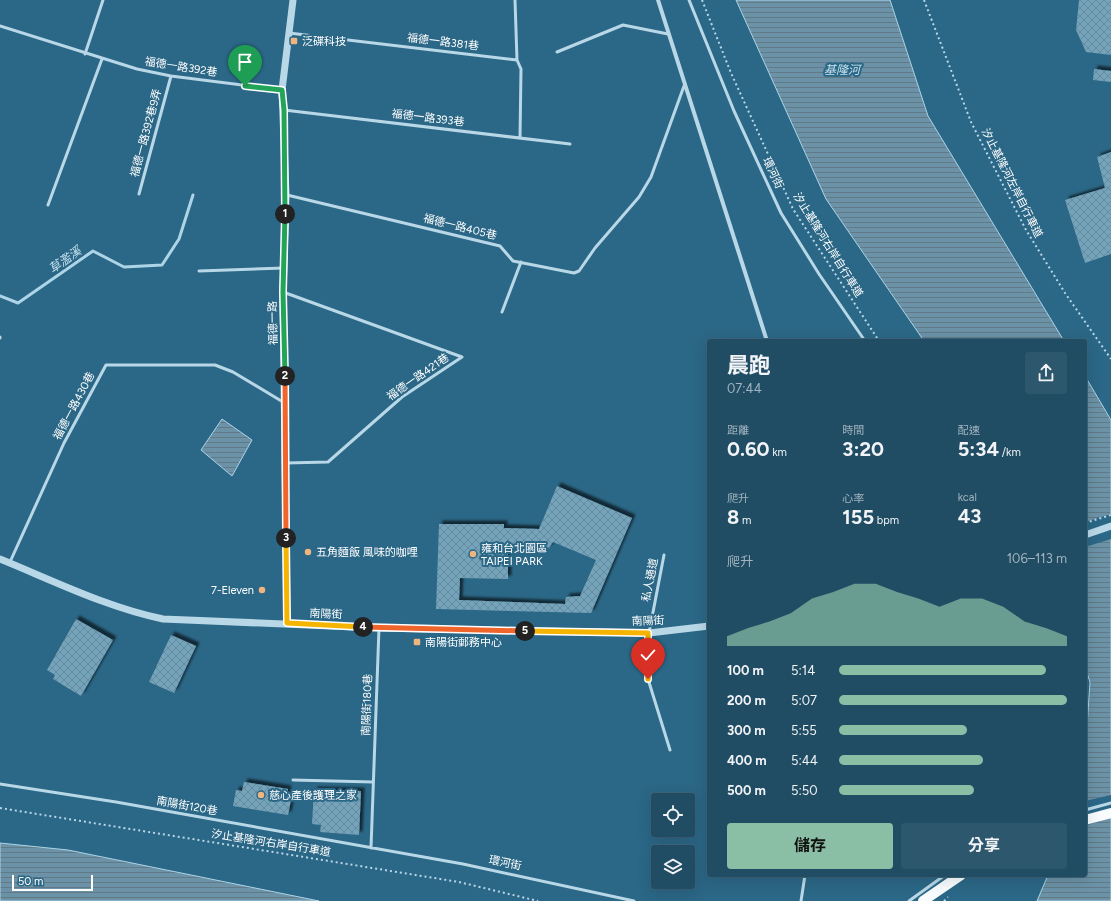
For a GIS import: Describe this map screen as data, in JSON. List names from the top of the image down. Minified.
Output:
{"streets":{"street":["福德一路","南陽街"],"lane":["福德一路381巷","福德一路392巷","福德一路393巷","福德一路392巷9弄","環河街","福德一路405巷","福德一路421巷","福德一路430巷","私人通道","南陽街180巷","南陽街120巷"],"path":["汐止基隆河左岸自行車道","汐止基隆河右岸自行車道"]},"crossings":[["福德一路381巷","福德一路"],["福德一路392巷","福德一路392巷9弄"],["福德一路392巷","福德一路"],["福德一路393巷","福德一路"],["環河街","南陽街180巷"],["環河街","南陽街120巷"],["福德一路405巷","福德一路"],["福德一路","福德一路421巷"],["福德一路","福德一路430巷"],["福德一路","南陽街"],["福德一路430巷","南陽街"],["私人通道","南陽街"],["南陽街","南陽街180巷"],["南陽街180巷","南陽街120巷"]],"water":["基隆河","草濫溪"],"places":{"transit":["泛碟科技","南陽街郵務中心"],"other":["五角麵飯 風味的咖哩","雍和台北園區 TAIPEI PARK","7-Eleven","慈心產後護理之家"]},"scale_bar":"50 m","page":{"pins":["1","2","3","4","5"],"heading":["晨跑","07:44"],"stats":[["距離","0.60 km"],["時間","3:20"],["配速","5:34 /km"],["爬升","8 m"],["心率","155 bpm"],["kcal","43"]],"chart":["爬升","106–113 m"],"list":[{"name":"100 m","note":"5:14"},{"name":"200 m","note":"5:07"},{"name":"300 m","note":"5:55"},{"name":"400 m","note":"5:44"},{"name":"500 m","note":"5:50"}],"buttons":["儲存","分享"],"scale":"50 m"}}
